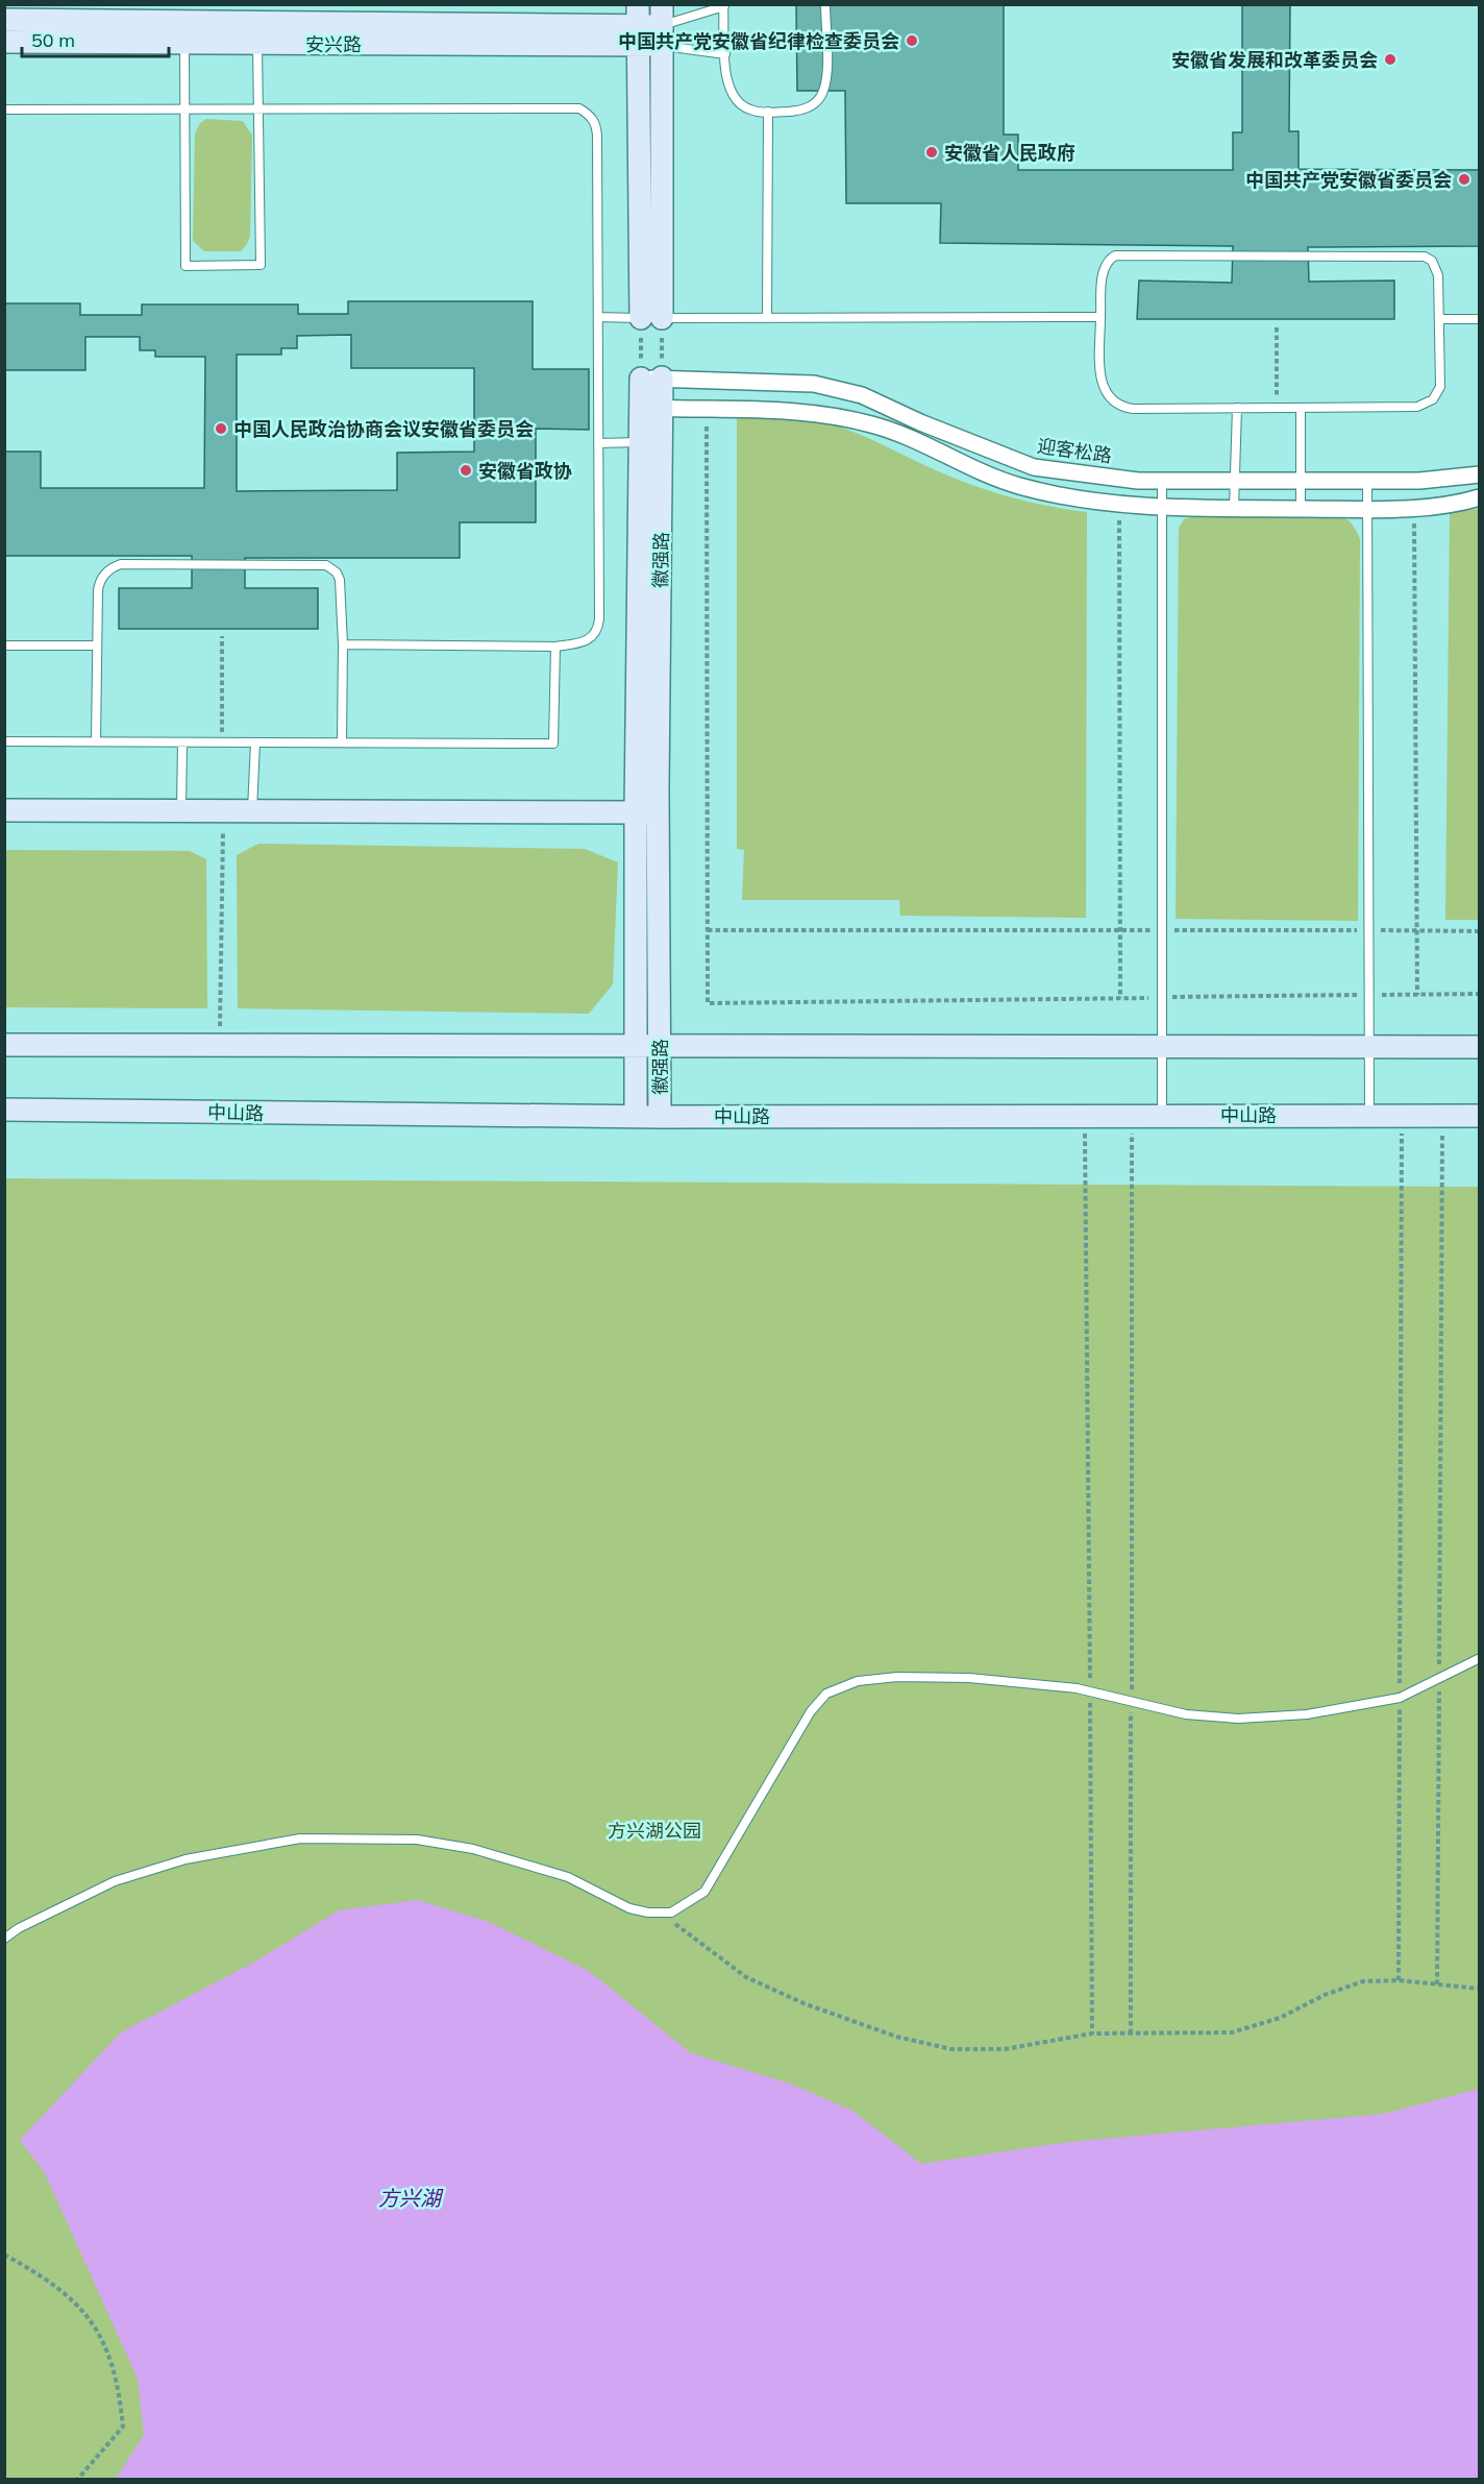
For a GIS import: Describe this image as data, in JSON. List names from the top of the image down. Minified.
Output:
{"streets":{"street":["安兴路","迎客松路","徽强路","中山路"]},"crossings":[["迎客松路","徽强路"],["徽强路","中山路"]],"water":["方兴湖"],"parks":["方兴湖公园"],"places":["中国共产党安徽省纪律检查委员会","安徽省发展和改革委员会","安徽省人民政府","中国共产党安徽省委员会","中国人民政治协商会议安徽省委员会","安徽省政协"],"scale_bar":"50 m"}
